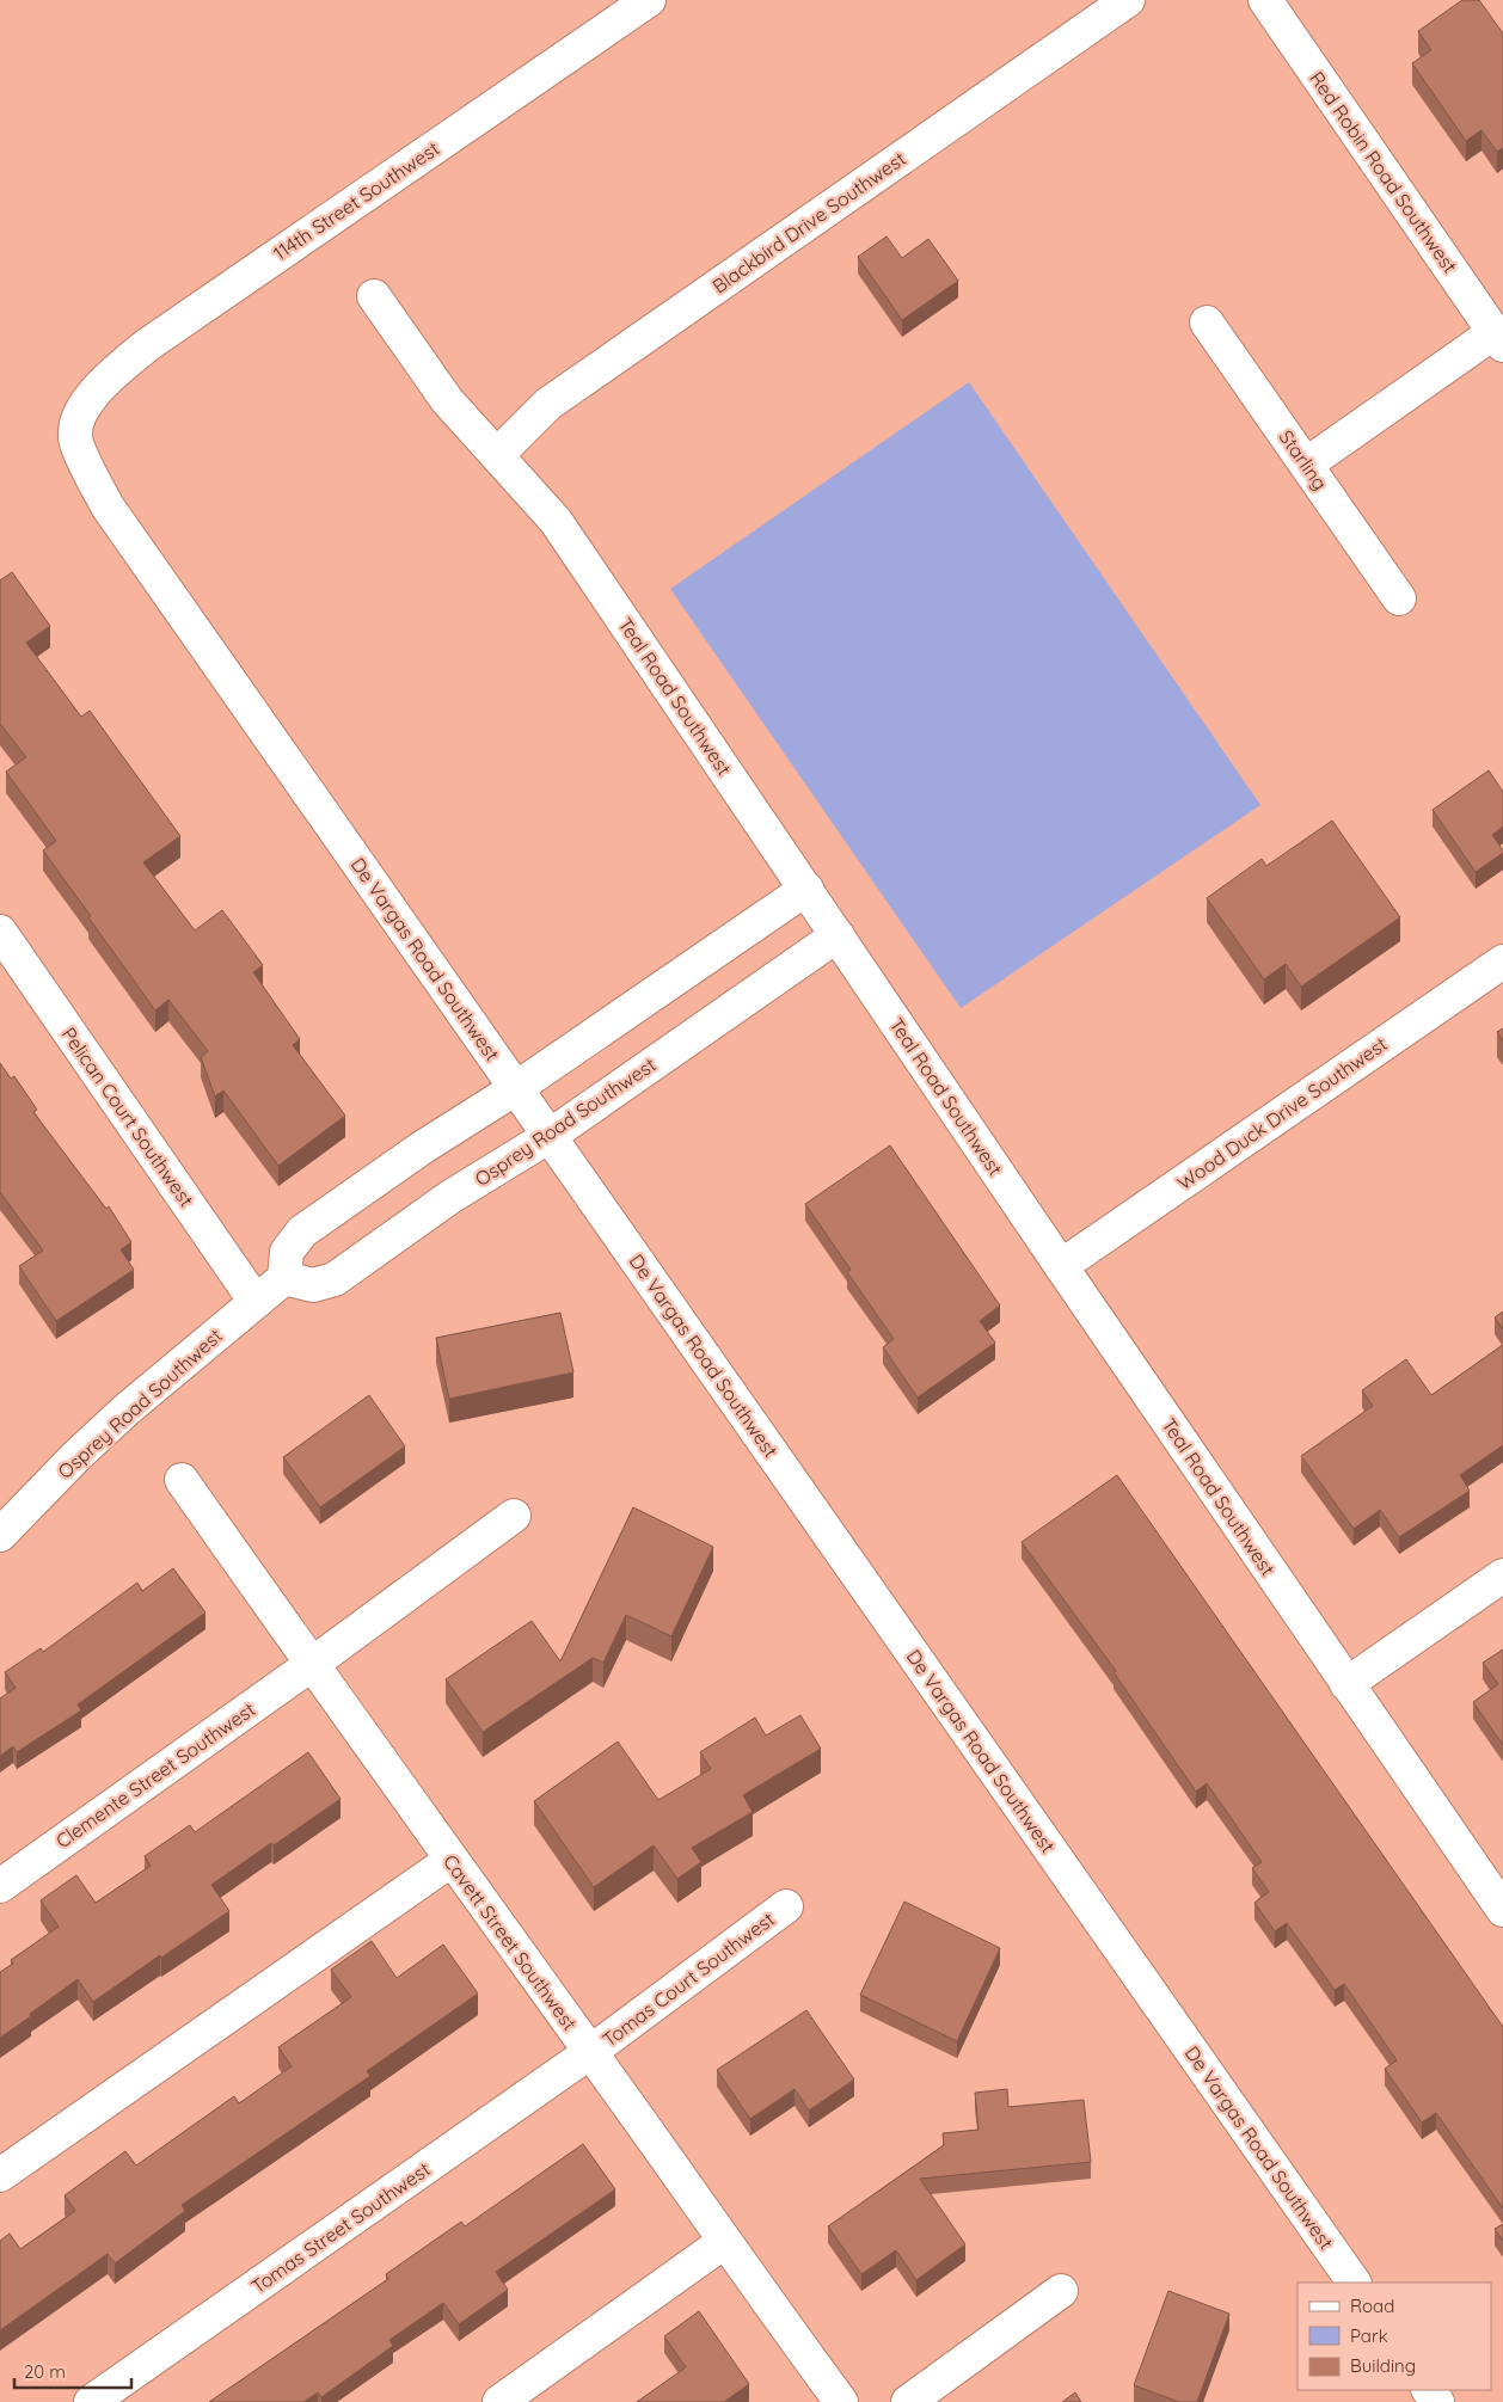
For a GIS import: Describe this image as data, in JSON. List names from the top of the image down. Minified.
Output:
{"streets":{"street":["Red Robin Road Southwest","114th Street Southwest","Blackbird Drive Southwest","Starling","Teal Road Southwest","De Vargas Road Southwest","Wood Duck Drive Southwest","Pelican Court Southwest","Osprey Road Southwest","Clemente Street Southwest","Cavett Street Southwest","Tomas Court Southwest","Tomas Street Southwest"]},"crossings":[["114th Street Southwest","De Vargas Road Southwest"],["Blackbird Drive Southwest","Teal Road Southwest"],["Teal Road Southwest","Wood Duck Drive Southwest"],["Teal Road Southwest","Osprey Road Southwest"],["De Vargas Road Southwest","Osprey Road Southwest"],["Pelican Court Southwest","Osprey Road Southwest"],["Clemente Street Southwest","Cavett Street Southwest"],["Cavett Street Southwest","Tomas Court Southwest"],["Cavett Street Southwest","Tomas Street Southwest"],["Tomas Court Southwest","Tomas Street Southwest"]],"legend":["Road","Park","Building"],"scale_bar":"20 m"}
